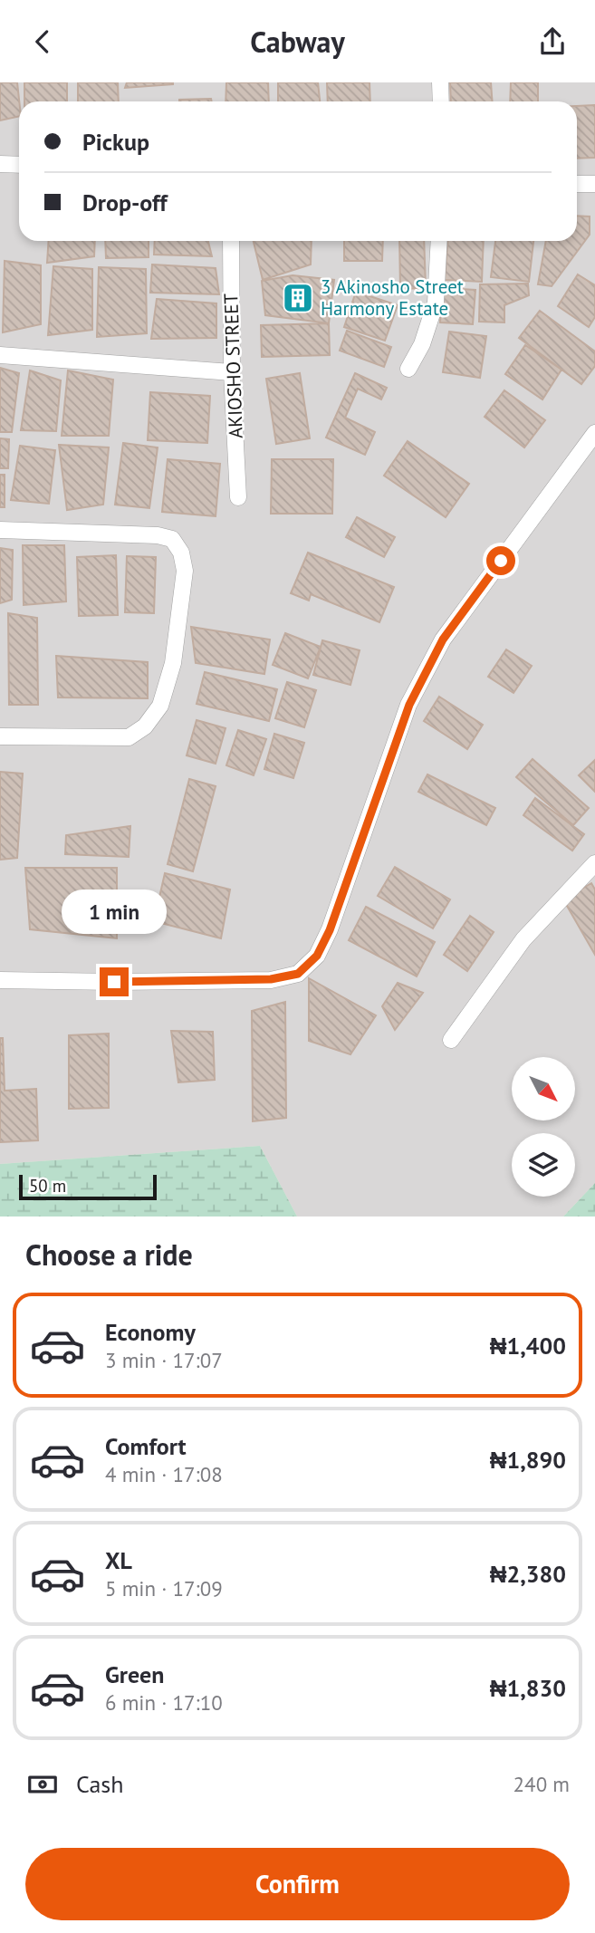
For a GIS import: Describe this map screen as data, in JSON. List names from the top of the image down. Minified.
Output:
{"streets":{"street":["AKIOSHO STREET"]},"places":{"building":["3 Akinosho Street Harmony Estate"]},"scale_bar":"50 m","north":"bottom right","page":{"header":"Cabway","banner":["Pickup","Drop-off"],"bubble":"1 min","scale":"50 m","heading":"Choose a ride","list":[{"name":"Economy","note":"3 min · 17:07","value":"₦1,400"},{"name":"Comfort","note":"4 min · 17:08","value":"₦1,890"},{"name":"XL","note":"5 min · 17:09","value":"₦2,380"},{"name":"Green","note":"6 min · 17:10","value":"₦1,830"}],"pay":["Cash","240 m"],"buttons":"Confirm"}}
